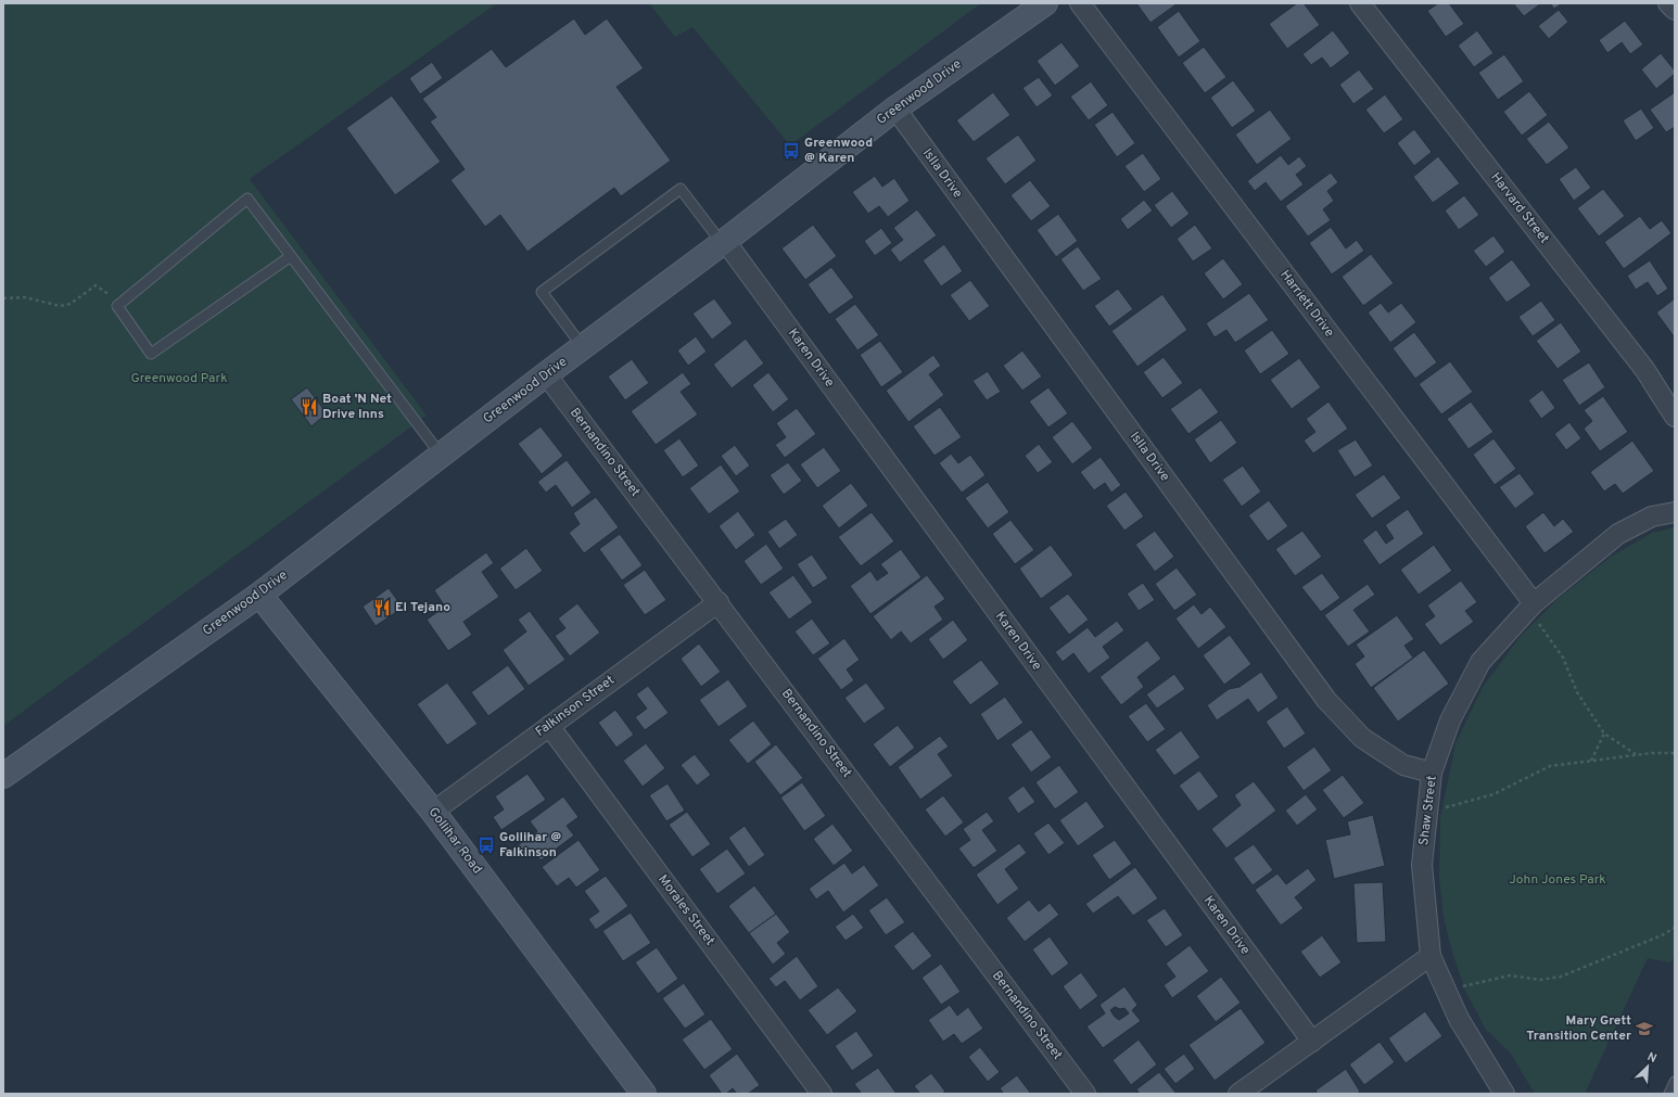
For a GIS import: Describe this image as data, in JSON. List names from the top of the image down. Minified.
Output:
{"streets":{"main road":["Greenwood Drive","Gollihar Road"],"street":["Islla Drive","Harvard Street","Harriett Drive","Karen Drive","Bernandino Street","Falkinson Street","Shaw Street","Morales Street"]},"crossings":[["Greenwood Drive","Islla Drive"],["Greenwood Drive","Karen Drive"],["Greenwood Drive","Bernandino Street"],["Greenwood Drive","Gollihar Road"],["Islla Drive","Shaw Street"],["Harriett Drive","Shaw Street"],["Bernandino Street","Falkinson Street"],["Falkinson Street","Gollihar Road"],["Falkinson Street","Morales Street"]],"parks":["Greenwood Park","John Jones Park"],"places":{"bus stop":["Greenwood @ Karen","Gollihar @ Falkinson"],"restaurant":["Boat 'N Net Drive Inns","El Tejano"],"school or university":["Mary Grett Transition Center"]},"north":"top right"}
